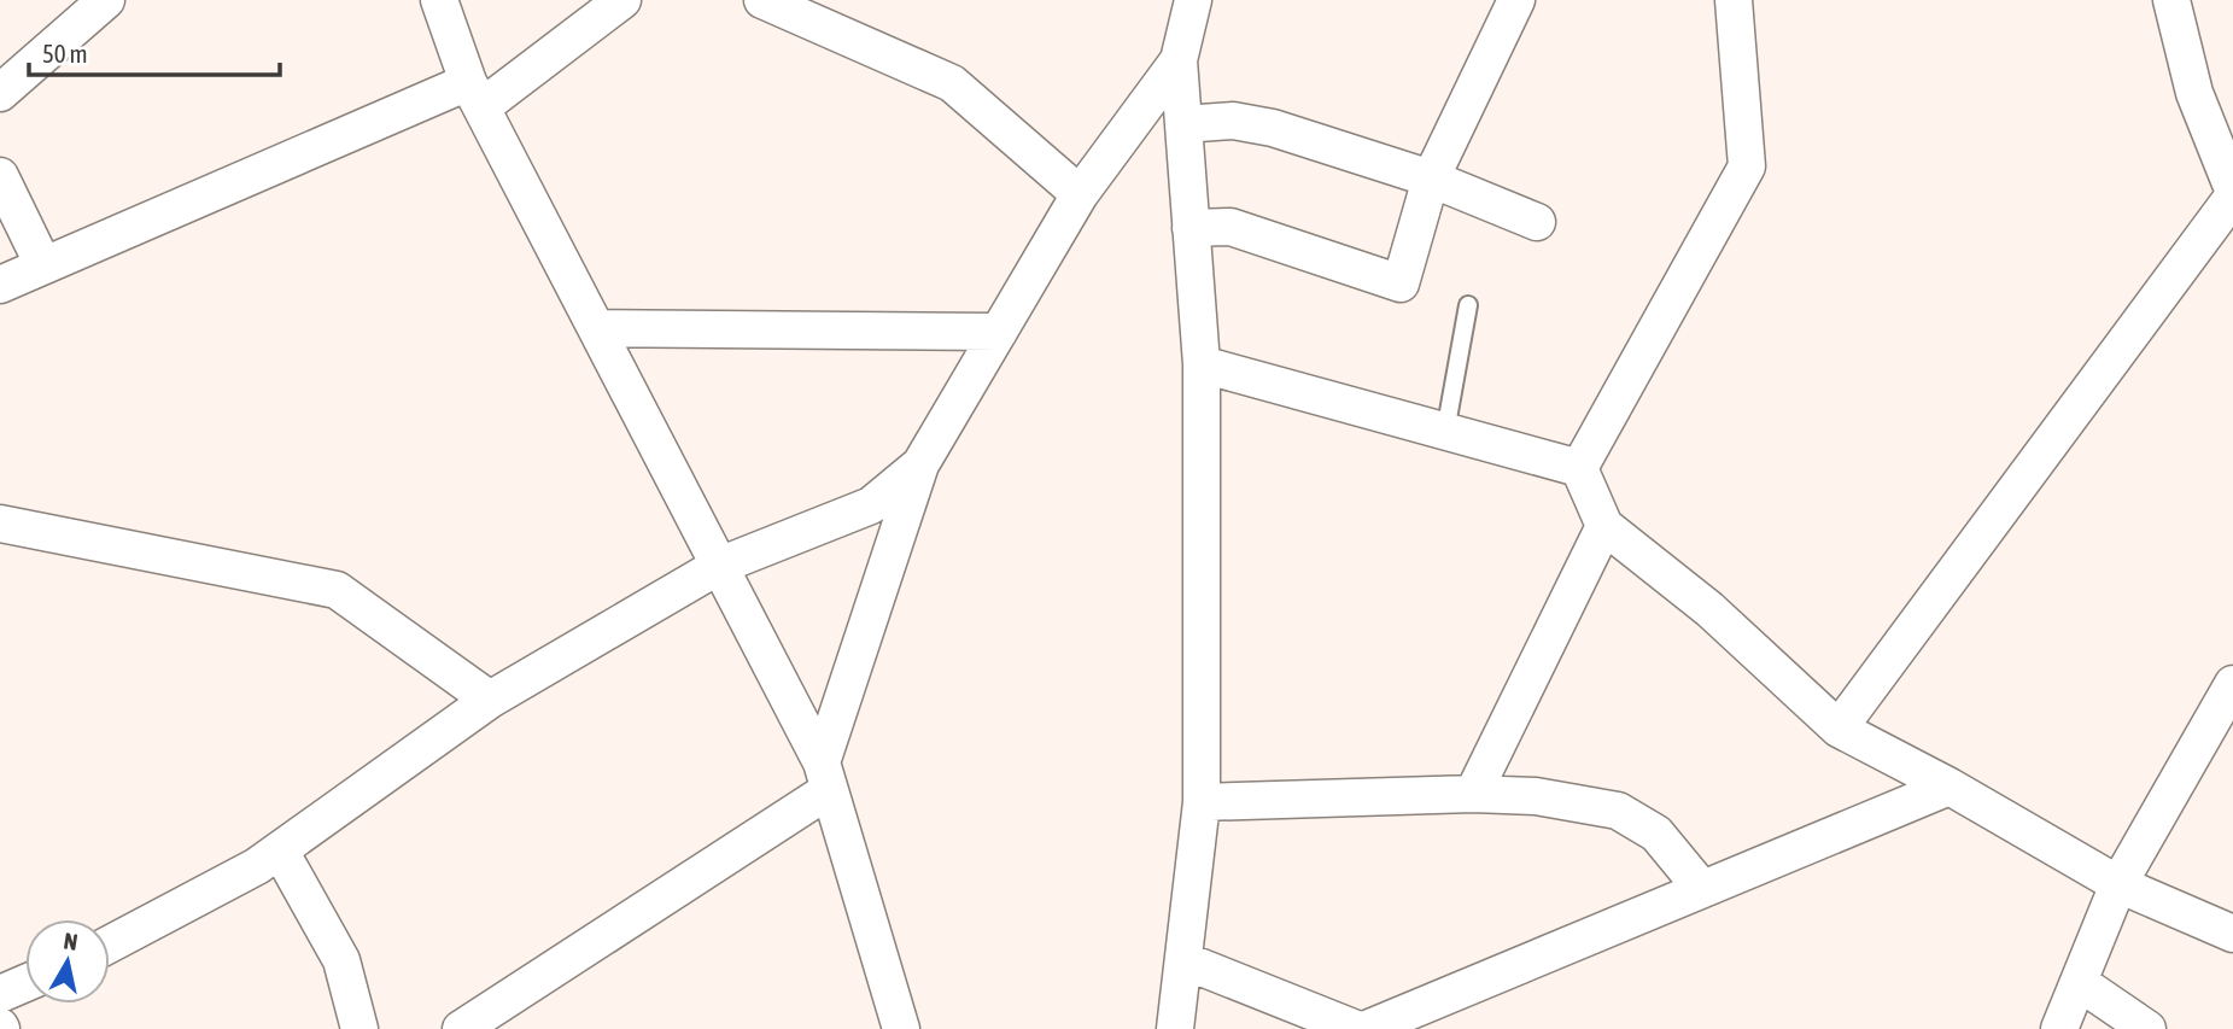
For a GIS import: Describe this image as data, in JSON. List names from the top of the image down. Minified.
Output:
{"scale_bar":"50 m","north":"top"}
